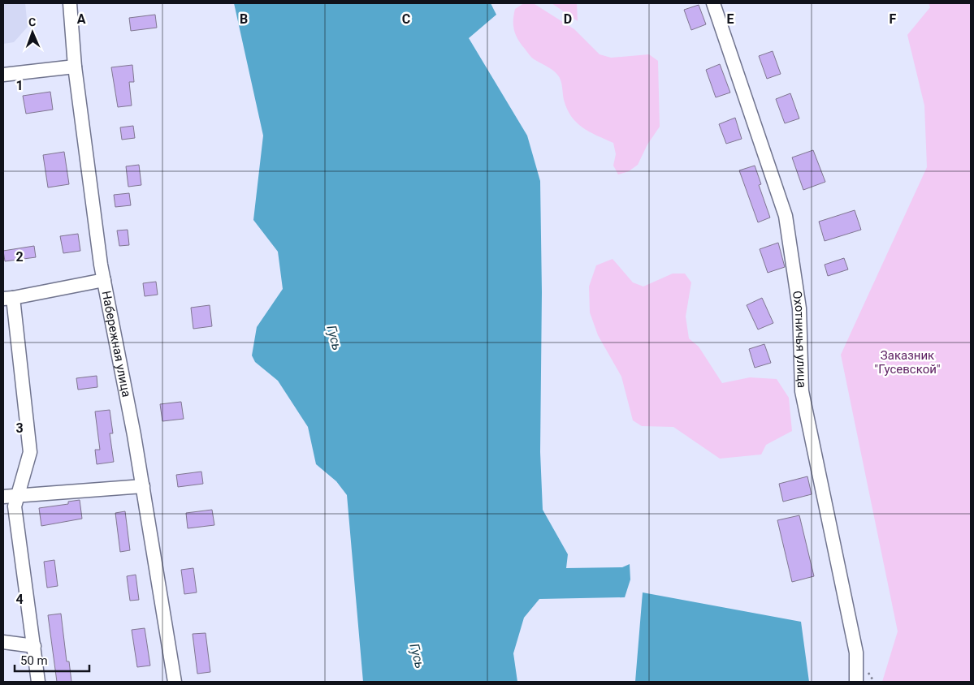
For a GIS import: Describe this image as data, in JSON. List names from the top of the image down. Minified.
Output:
{"streets":{"street":["Охотничья улица","Набережная улица"]},"water":["Гусь"],"parks":["Заказник \"Гусевской\""],"scale_bar":"50 m","north":"top","grid":{"columns":["A","B","C","D","E","F"],"rows":["1","2","3","4"]}}
